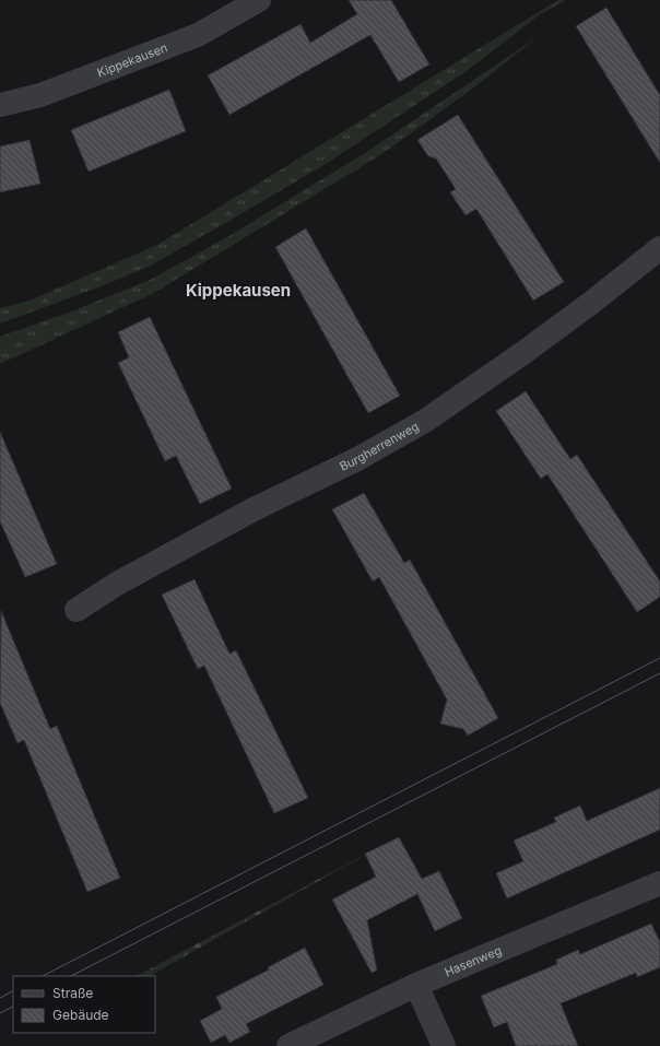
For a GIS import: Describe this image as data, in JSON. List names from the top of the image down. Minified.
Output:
{"streets":{"street":["Kippekausen","Burgherrenweg","Hasenweg"]},"districts":["Kippekausen"],"legend":["Straße","Gebäude"]}
